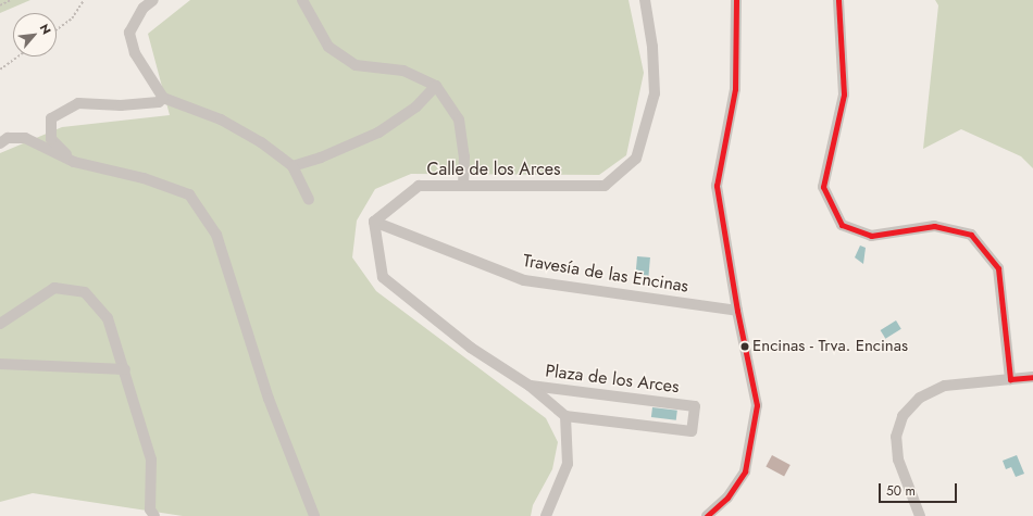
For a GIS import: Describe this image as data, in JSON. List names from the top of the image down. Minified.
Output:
{"streets":{"street":["Calle de los Arces","Travesía de las Encinas","Plaza de los Arces"]},"crossings":[["Calle de los Arces","Travesía de las Encinas"]],"places":["Encinas - Trva. Encinas"],"scale_bar":"50 m","north":"top right"}
